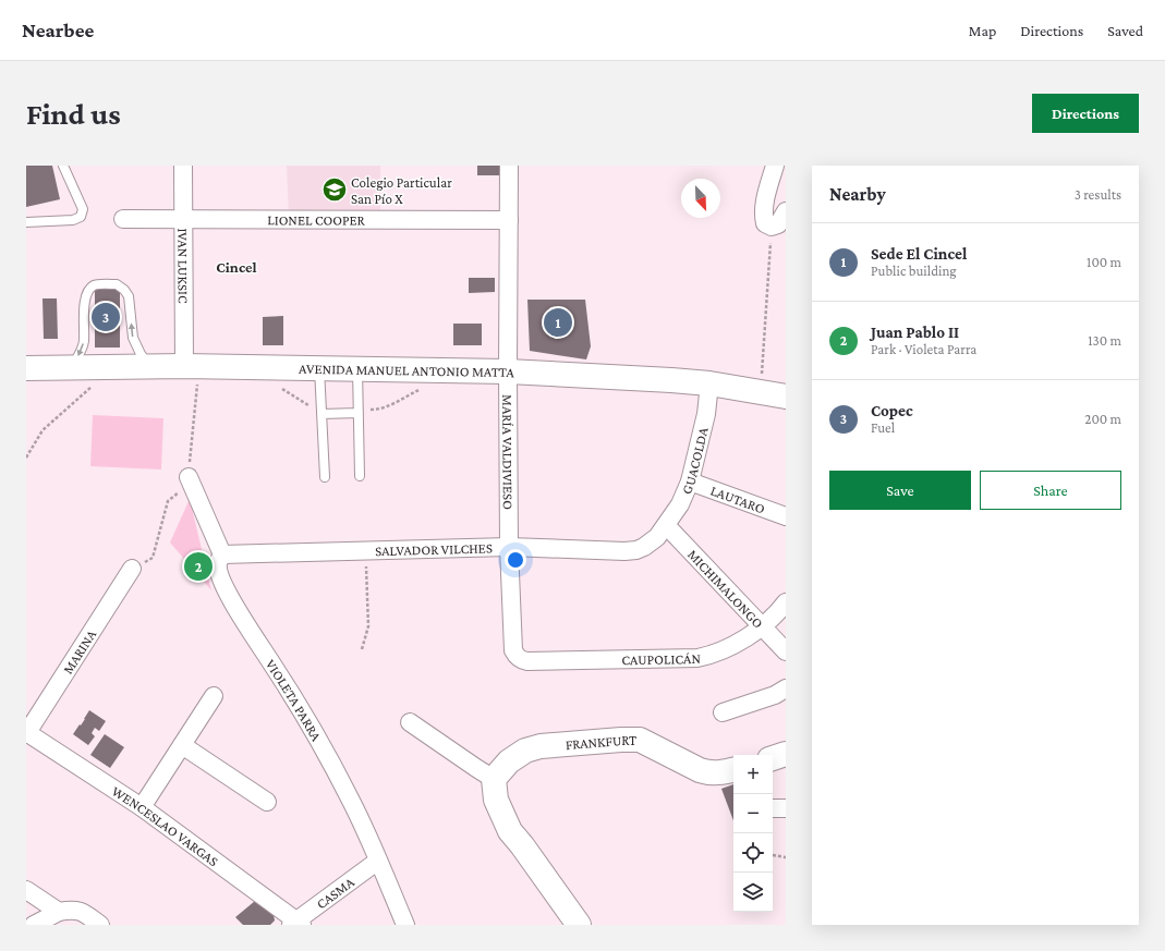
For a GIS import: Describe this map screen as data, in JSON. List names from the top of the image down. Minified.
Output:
{"streets":{"main road":["AVENIDA MANUEL ANTONIO MATTA","FRANKFURT"],"street":["LIONEL COOPER","IVAN LUKSIC","MARÍA VALDIVIESO","GUACOLDA","LAUTARO","SALVADOR VILCHES","MICHIMALONGO","MARINA","CAUPOLICÁN","VIOLETA PARRA","WENCESLAO VARGAS","CASMA"]},"crossings":[["LIONEL COOPER","IVAN LUKSIC"],["LIONEL COOPER","MARÍA VALDIVIESO"],["IVAN LUKSIC","AVENIDA MANUEL ANTONIO MATTA"],["AVENIDA MANUEL ANTONIO MATTA","MARÍA VALDIVIESO"],["AVENIDA MANUEL ANTONIO MATTA","GUACOLDA"],["MARÍA VALDIVIESO","SALVADOR VILCHES"],["MARÍA VALDIVIESO","CAUPOLICÁN"],["GUACOLDA","LAUTARO"],["GUACOLDA","SALVADOR VILCHES"],["GUACOLDA","MICHIMALONGO"],["SALVADOR VILCHES","MICHIMALONGO"],["SALVADOR VILCHES","VIOLETA PARRA"],["MICHIMALONGO","CAUPOLICÁN"],["MARINA","WENCESLAO VARGAS"],["VIOLETA PARRA","CASMA"],["WENCESLAO VARGAS","CASMA"]],"districts":["Cincel"],"places":{"school or university":["Colegio Particular San Pío X"]},"north":"bottom right","page":{"header":"Nearbee","nav":["Map","Directions","Saved"],"buttons":["Directions",["Save","Share"]],"title":"Find us","heading":["Nearby","3 results"],"list":[{"mark":"1","name":"Sede El Cincel","note":"Public building","value":"100 m"},{"mark":"2","name":"Juan Pablo II","note":"Park · Violeta Parra","value":"130 m"},{"mark":"3","name":"Copec","note":"Fuel","value":"200 m"}],"pins":["3","1","2"],"map_buttons":["+","−"]}}
